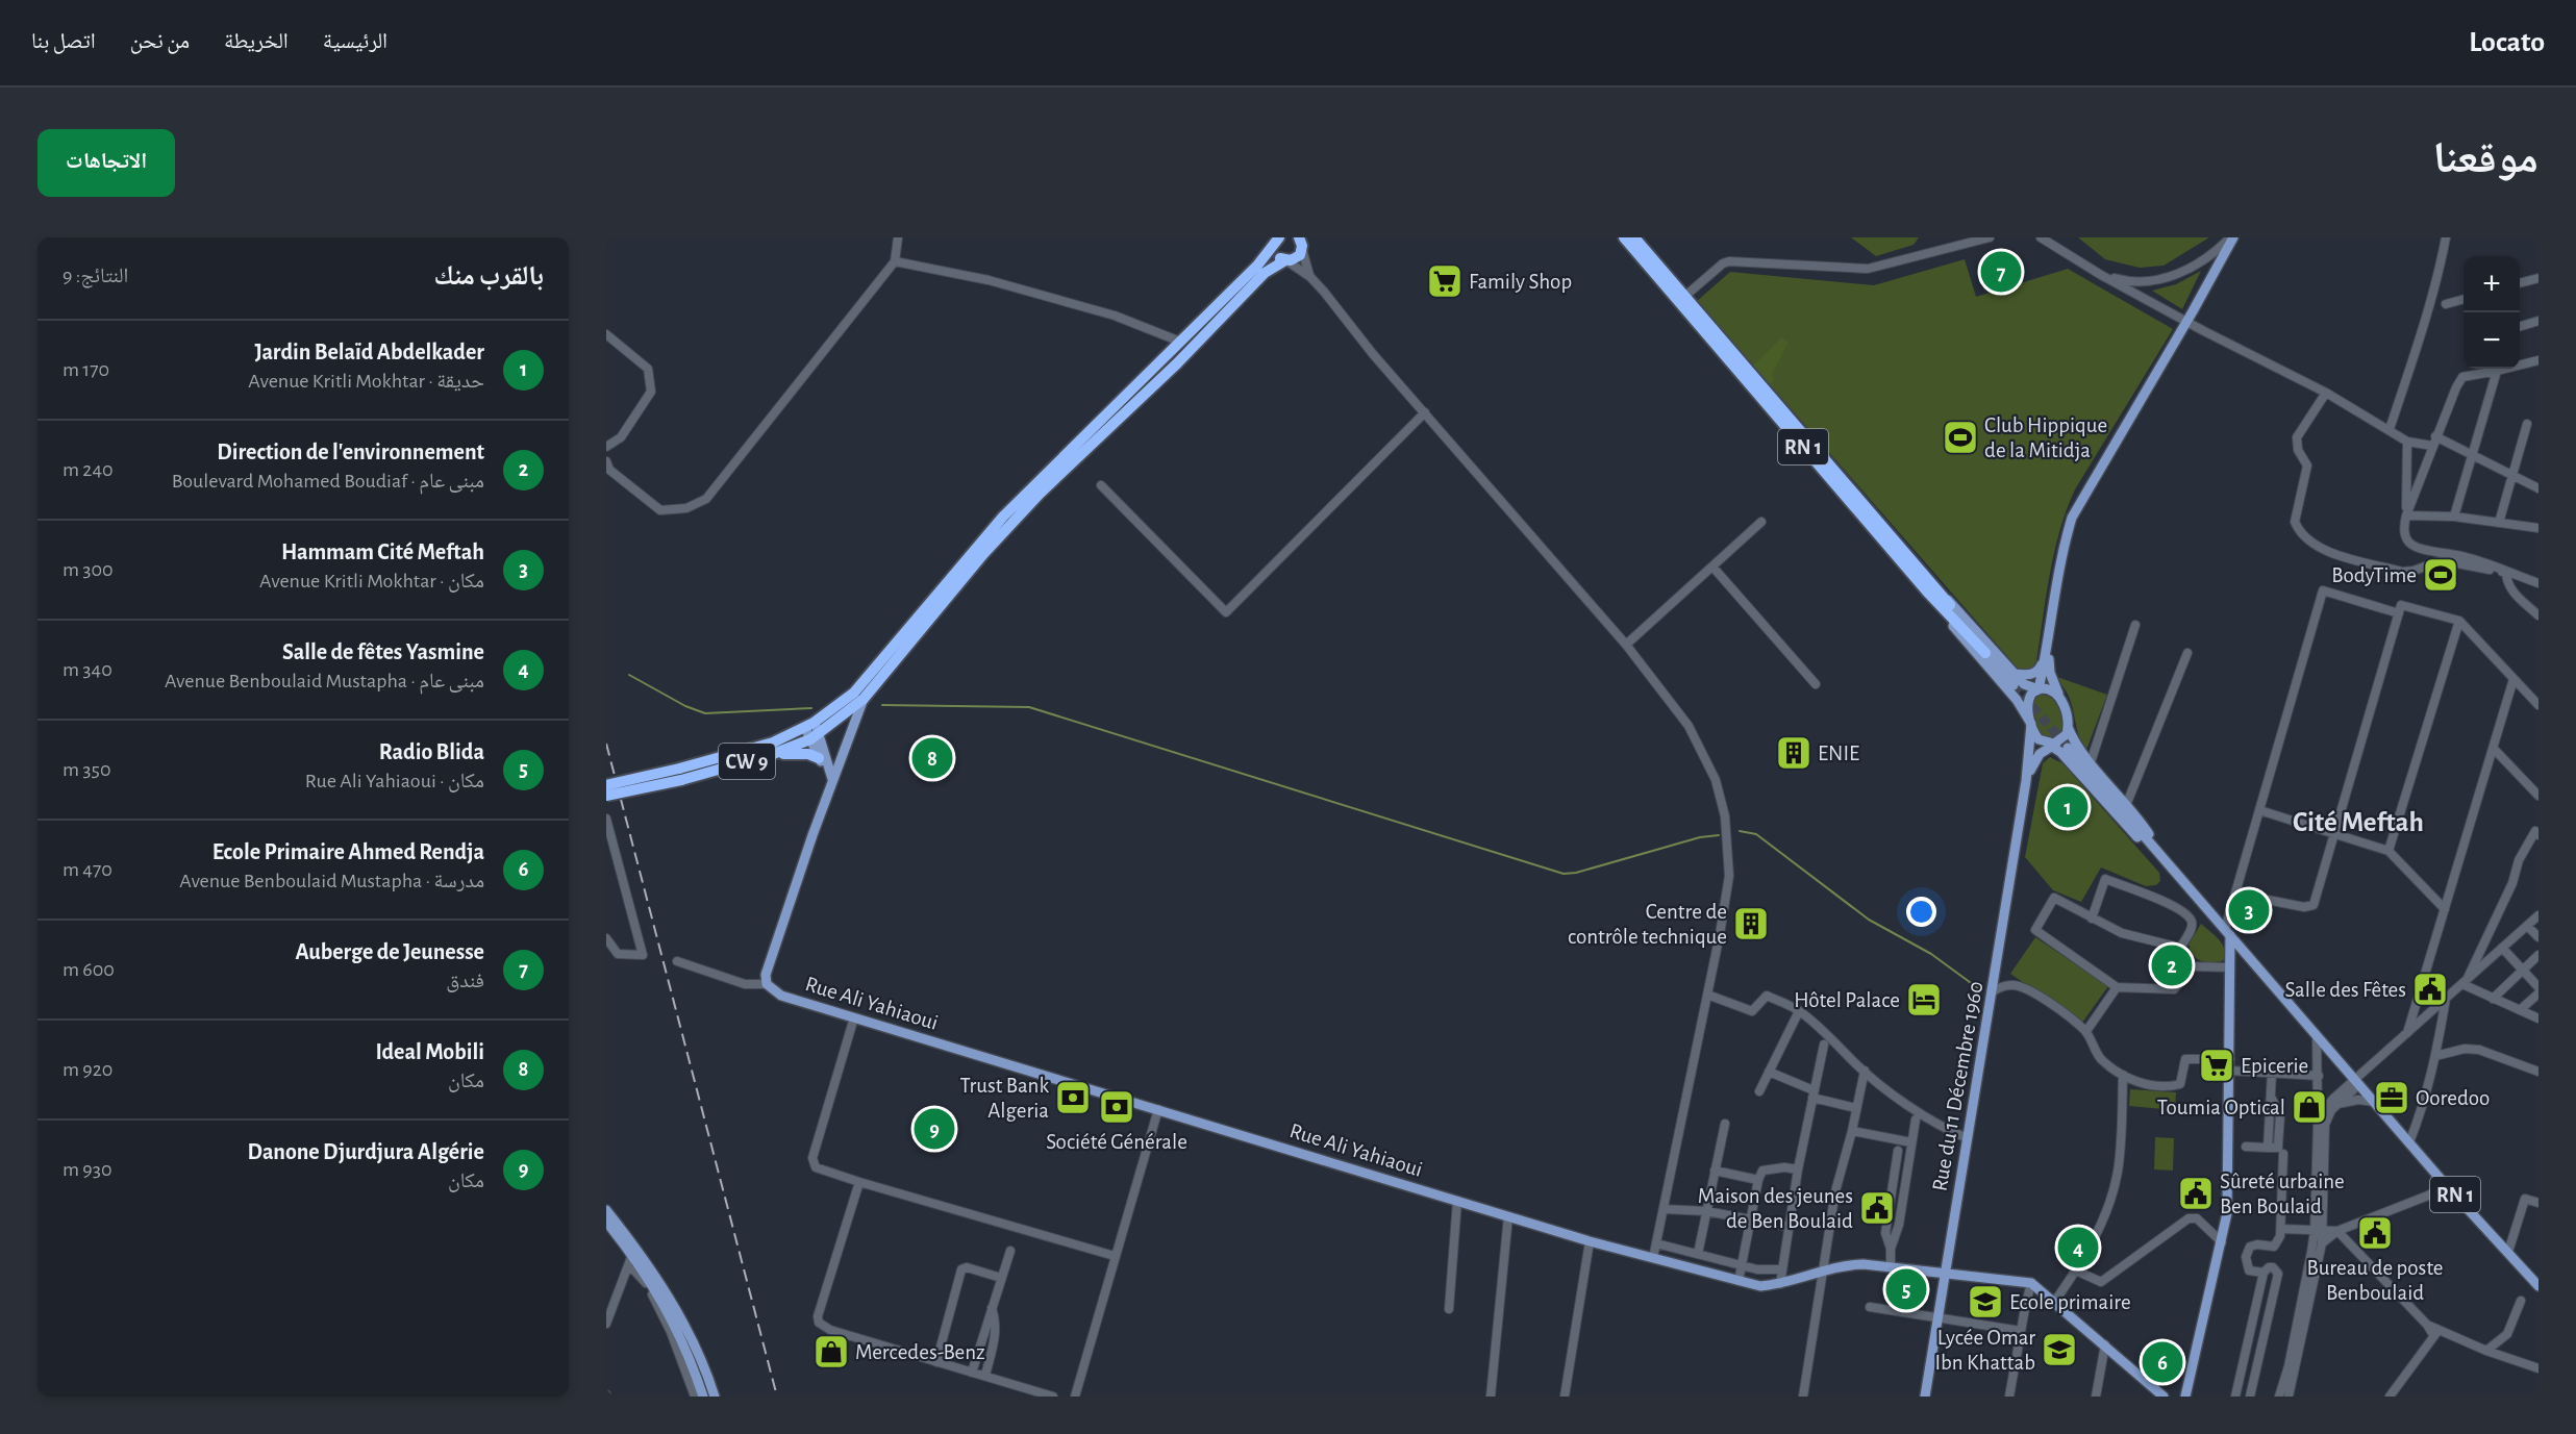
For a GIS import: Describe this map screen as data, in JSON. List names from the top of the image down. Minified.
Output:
{"streets":{"highway":["RN 1","CW 9"],"main road":["Rue Ali Yahiaoui","Rue du 11 Décembre 1960"]},"crossings":[["RN 1","Rue du 11 Décembre 1960"],["Rue Ali Yahiaoui","Rue du 11 Décembre 1960"]],"districts":["Cité Meftah"],"places":{"supermarket":["Family Shop","Epicerie"],"sports":["Club Hippique de la Mitidja","BodyTime"],"building":["ENIE","Centre de contrôle technique"],"public building":["Salle des Fêtes","Sûreté urbaine Ben Boulaid","Maison des jeunes de Ben Boulaid","Bureau de poste Benboulaid"],"hotel":["Hôtel Palace"],"bank":["Trust Bank Algeria","Société Générale"],"office":["Ooredoo"],"shop":["Toumia Optical","Mercedes-Benz"],"school or university":["Ecole primaire","Lycée Omar Ibn Khattab"]},"page":{"header":"Locato","nav":["الرئيسية","الخريطة","من نحن","اتصل بنا"],"title":"موقعنا","buttons":"الاتجاهات","heading":["بالقرب منك","النتائج: 9"],"pins":["7","8","1","3","2","9","4","5","6"],"map_buttons":["+","−"],"list":[{"mark":"1","name":"Jardin Belaïd Abdelkader","note":"حديقة · Avenue Kritli Mokhtar","value":"170 m"},{"mark":"2","name":"Direction de l'environnement","note":"مبنى عام · Boulevard Mohamed Boudiaf","value":"240 m"},{"mark":"3","name":"Hammam Cité Meftah","note":"مكان · Avenue Kritli Mokhtar","value":"300 m"},{"mark":"4","name":"Salle de fêtes Yasmine","note":"مبنى عام · Avenue Benboulaid Mustapha","value":"340 m"},{"mark":"5","name":"Radio Blida","note":"مكان · Rue Ali Yahiaoui","value":"350 m"},{"mark":"6","name":"Ecole Primaire Ahmed Rendja","note":"مدرسة · Avenue Benboulaid Mustapha","value":"470 m"},{"mark":"7","name":"Auberge de Jeunesse","note":"فندق","value":"600 m"},{"mark":"8","name":"Ideal Mobili","note":"مكان","value":"920 m"},{"mark":"9","name":"Danone Djurdjura Algérie","note":"مكان","value":"930 m"}]}}
